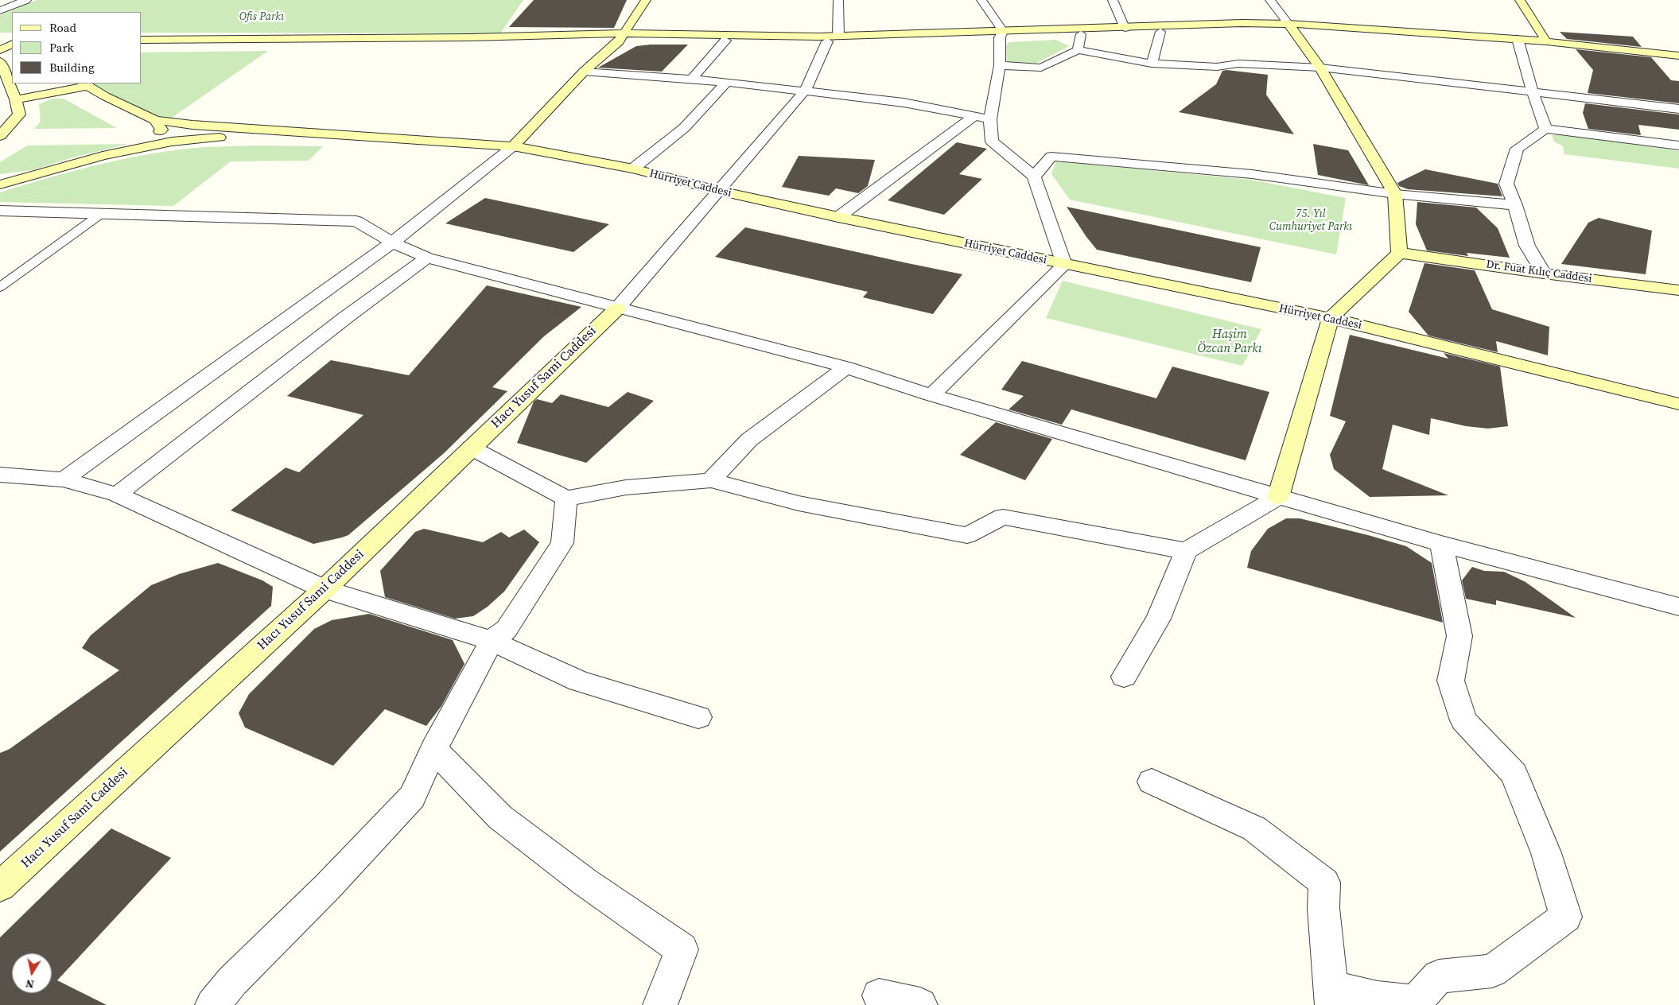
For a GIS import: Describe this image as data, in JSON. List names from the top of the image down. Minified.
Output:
{"streets":{"main road":["Hürriyet Caddesi","Dr. Fuat Kılıç Caddesi","Hacı Yusuf Sami Caddesi"]},"parks":["Ofis Parkı","75. Yıl Cumhuriyet Parkı","Haşim Özcan Parkı"],"legend":["Road","Park","Building"],"north":"bottom"}
